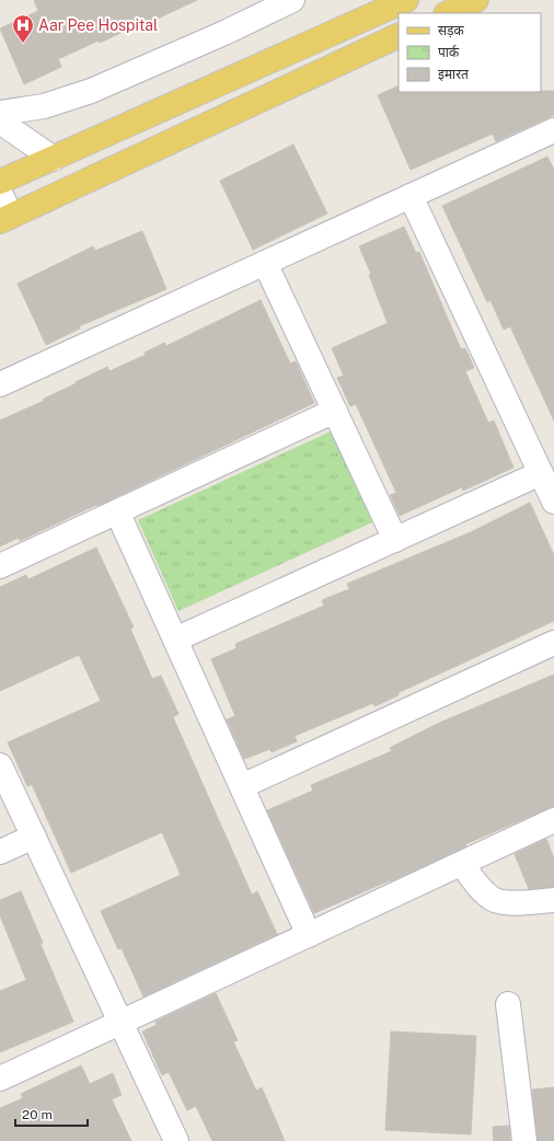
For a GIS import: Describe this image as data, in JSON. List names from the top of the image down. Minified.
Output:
{"places":{"hospital":["Aar Pee Hospital"]},"legend":["सड़क","पार्क","इमारत"],"scale_bar":"20 m"}
